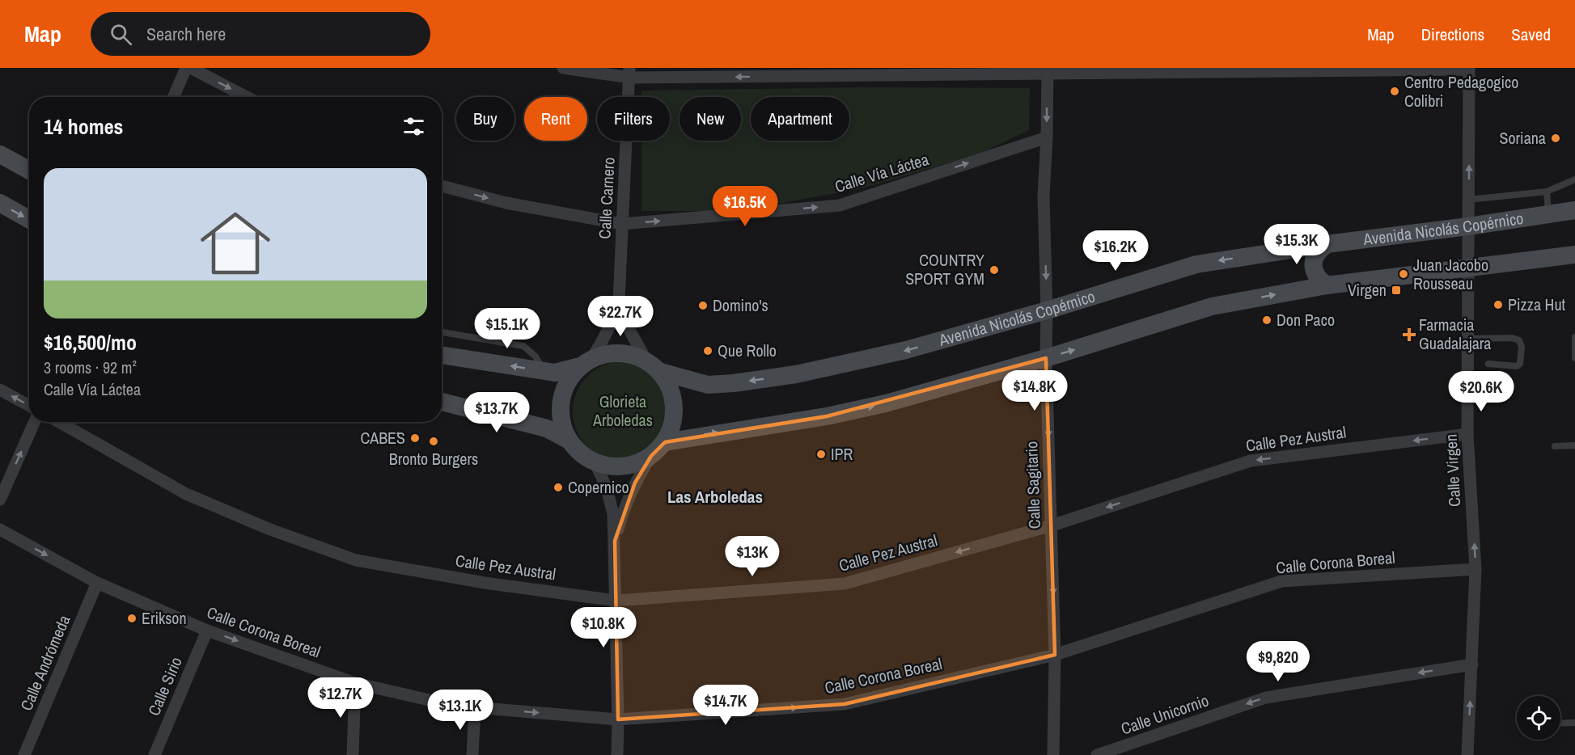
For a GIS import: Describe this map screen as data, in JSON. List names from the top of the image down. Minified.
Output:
{"streets":{"main road":["Avenida Nicolás Copérnico"],"street":["Calle Vía Láctea","Calle Carnero","Calle Pez Austral","Calle Virgen","Calle Sagitario","Calle Corona Boreal","Calle Andrómeda","Calle Sirio","Calle Unicornio"]},"crossings":[["Calle Vía Láctea","Calle Carnero"],["Calle Vía Láctea","Calle Sagitario"],["Calle Carnero","Avenida Nicolás Copérnico"],["Avenida Nicolás Copérnico","Calle Virgen"],["Avenida Nicolás Copérnico","Calle Sagitario"],["Calle Pez Austral","Calle Virgen"],["Calle Pez Austral","Calle Sagitario"],["Calle Virgen","Calle Corona Boreal"],["Calle Virgen","Calle Unicornio"],["Calle Sagitario","Calle Corona Boreal"],["Calle Corona Boreal","Calle Andrómeda"],["Calle Corona Boreal","Calle Sirio"]],"one_way":["Calle Vía Láctea","Calle Pez Austral","Calle Virgen","Calle Sagitario","Calle Corona Boreal","Calle Unicornio"],"districts":["Las Arboledas"],"parks":["Glorieta Arboledas"],"places":{"other":["Centro Pedagogico Colibri","Soriana","COUNTRY SPORT GYM","Juan Jacobo Rousseau","Pizza Hut","Domino's","Don Paco","Que Rollo","CABE´S","Bronto Burgers","IPR","Copernico","Erikson"],"transit":["Virgen"],"health":["Farmacia Guadalajara"]},"page":{"header":"Map","search":"Search here","nav":["Map","Directions","Saved"],"chip":["Buy","Rent","Filters","New","Apartment"],"heading":"14 homes","list":[{"name":"$16,500/mo","note":"3 rooms · 92 m² · Calle Vía Láctea"}],"price":["$16.5K","$15.3K","$16.2K","$22.7K","$15.1K","$14.8K","$20.6K","$13.7K","$13K","$10.8K","$9,820","$12.7K","$14.7K","$13.1K"]}}
